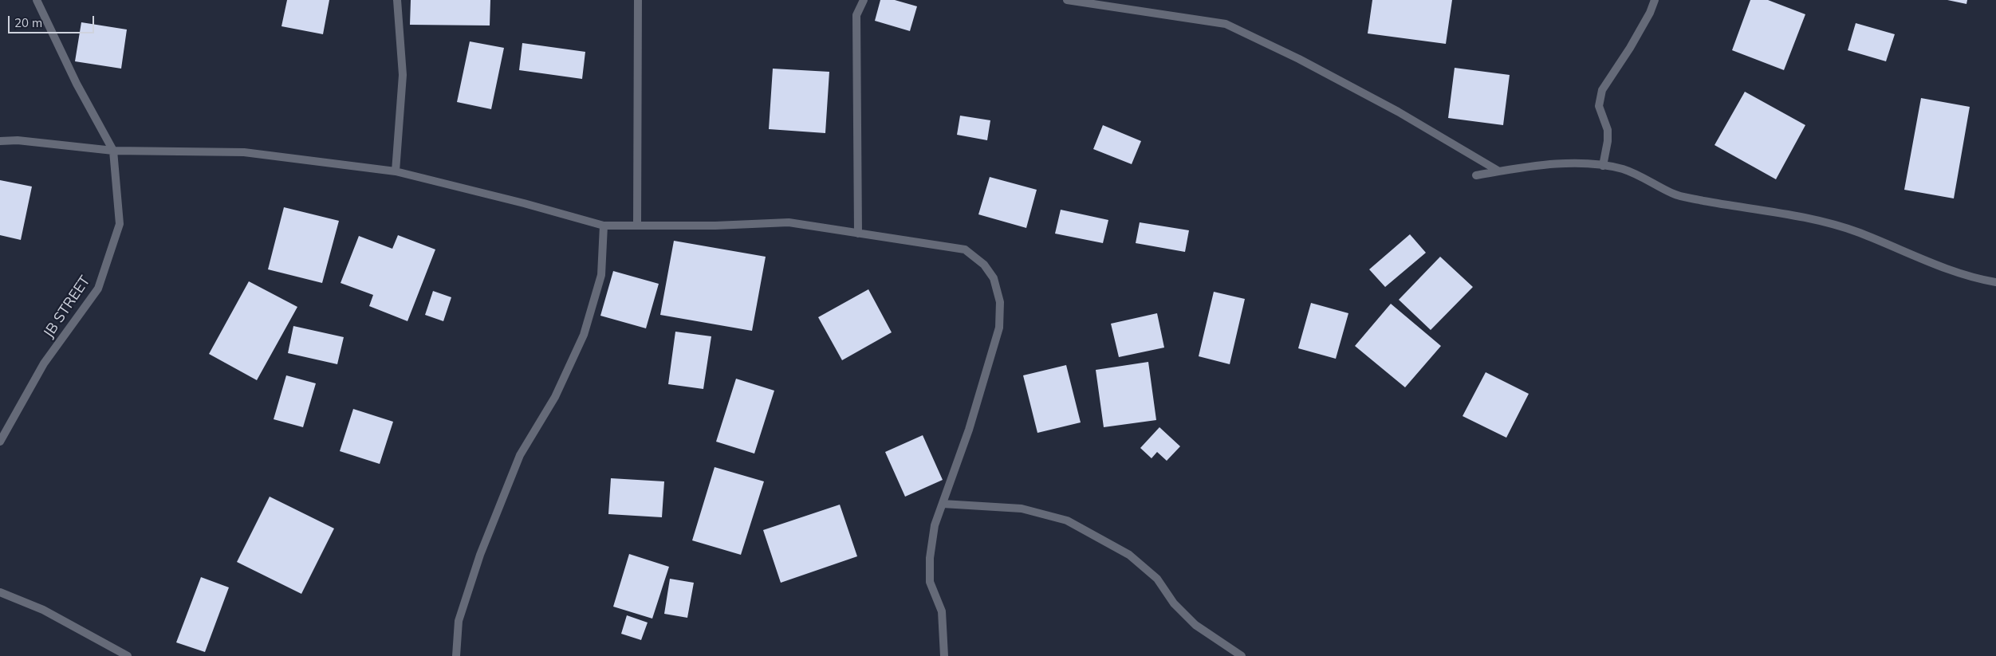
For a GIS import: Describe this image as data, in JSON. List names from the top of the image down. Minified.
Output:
{"streets":{"street":["JB STREET"]},"scale_bar":"20 m"}
